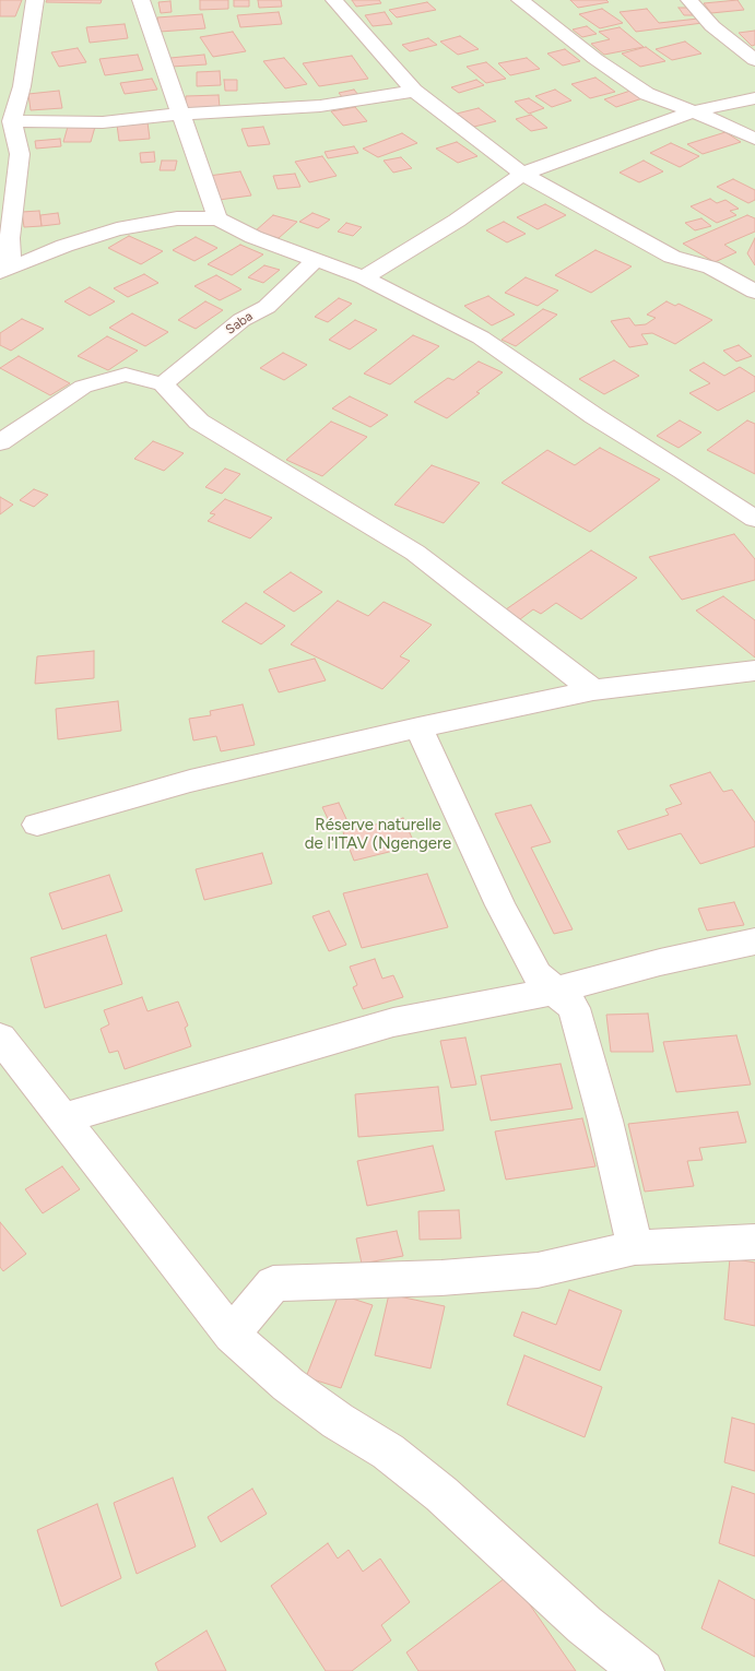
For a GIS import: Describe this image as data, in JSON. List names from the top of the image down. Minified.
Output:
{"streets":{"street":["Saba"]},"parks":["Réserve naturelle de l'ITAV (Ngengere"]}
